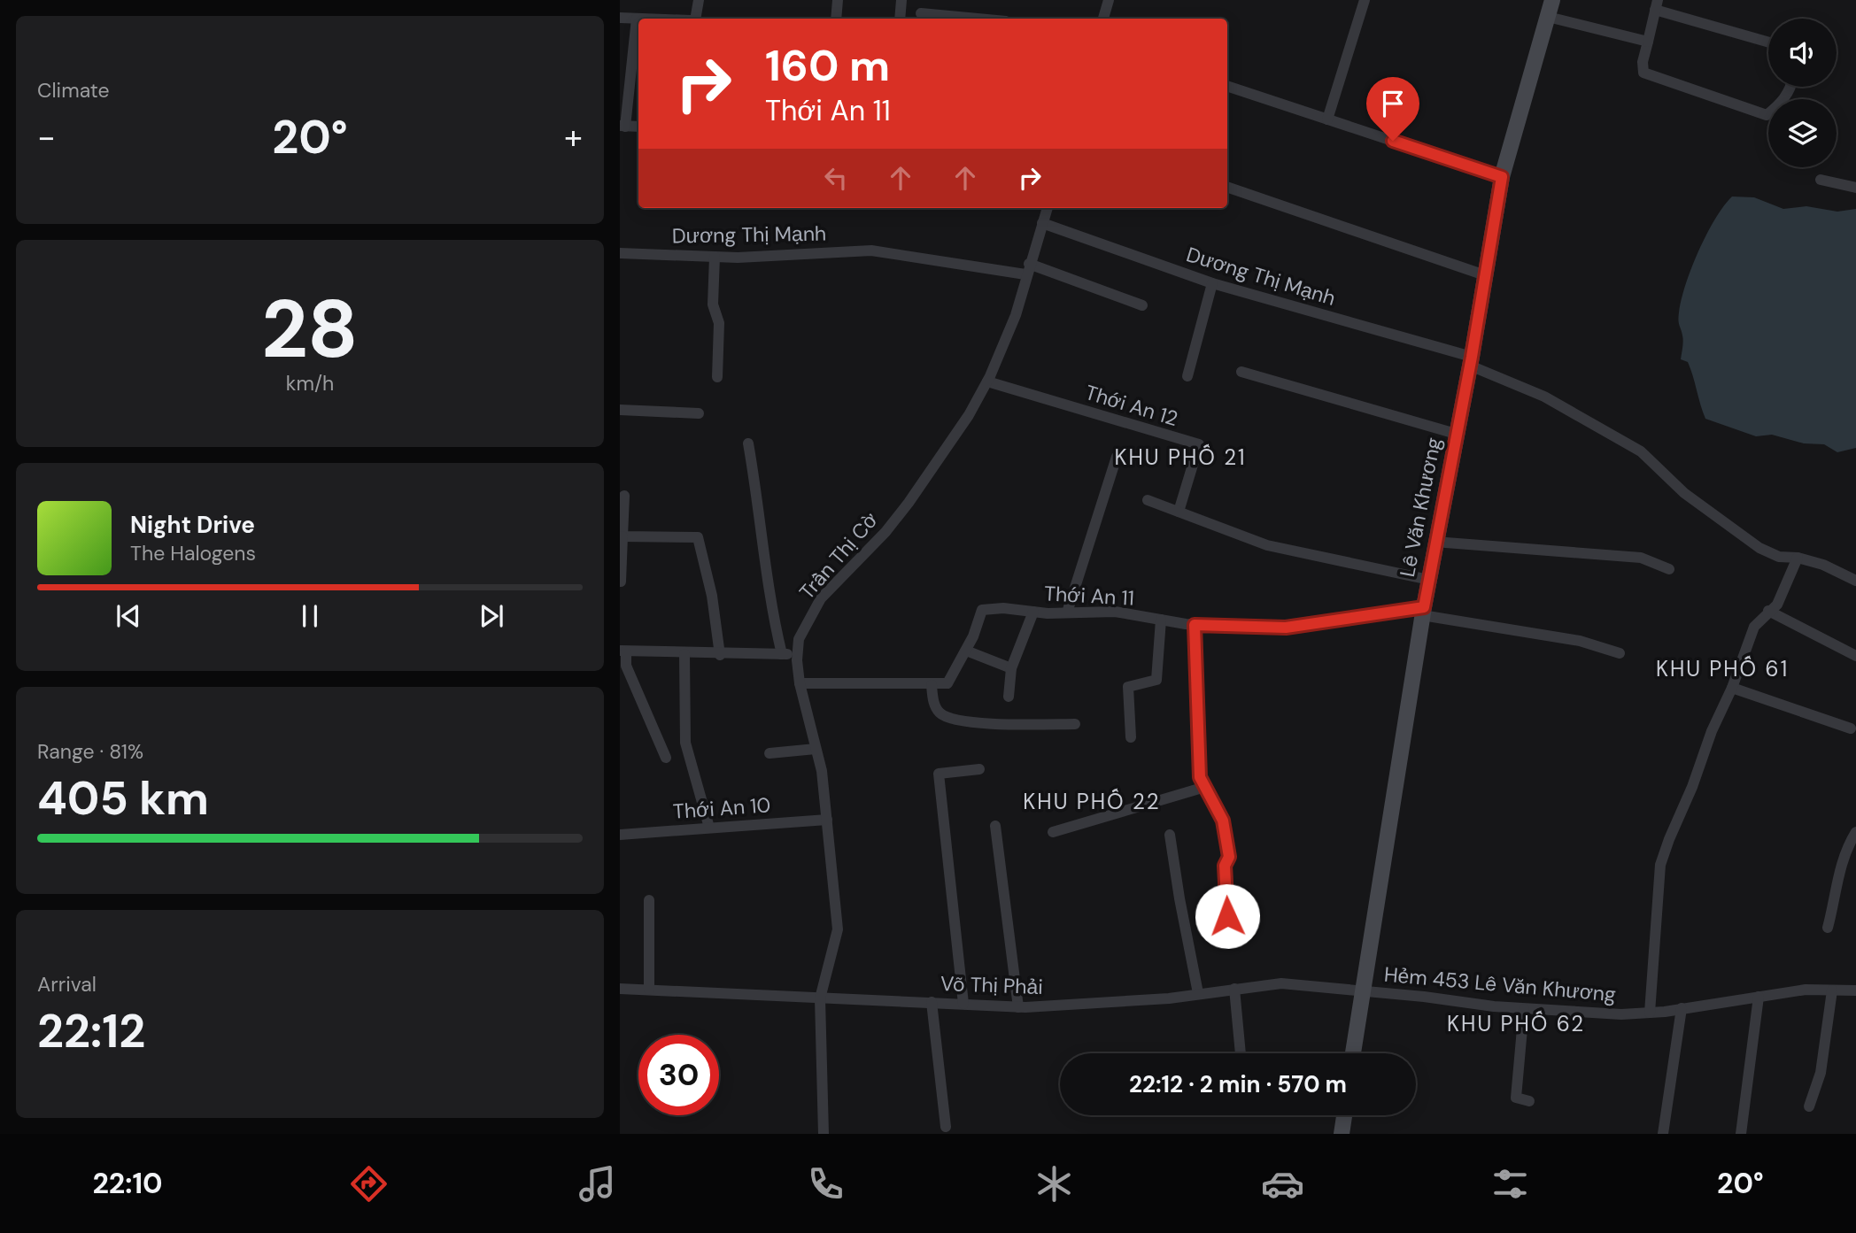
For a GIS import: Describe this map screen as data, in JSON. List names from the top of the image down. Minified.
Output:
{"streets":{"main road":["Lê Văn Khương"],"street":["Dương Thị Mạnh","Thới An 12","Trần Thị Cờ","Thới An 11","Thới An 10","Hẻm 453 Lê Văn Khương","Võ Thị Phải"]},"crossings":[["Dương Thị Mạnh","Lê Văn Khương"],["Dương Thị Mạnh","Trần Thị Cờ"],["Thới An 12","Trần Thị Cờ"],["Lê Văn Khương","Thới An 11"],["Lê Văn Khương","Hẻm 453 Lê Văn Khương"],["Lê Văn Khương","Võ Thị Phải"],["Trần Thị Cờ","Thới An 10"],["Trần Thị Cờ","Võ Thị Phải"],["Hẻm 453 Lê Văn Khương","Võ Thị Phải"]],"districts":["KHU PHỐ 21","KHU PHỐ 61","KHU PHỐ 22","KHU PHỐ 62"],"page":{"tile":["Climate",["28","km/h"],["Range · 81%","405 km"],["Arrival","22:12"]],"turn":["160 m","Thới An 11"],"heat":["−","20°","+"],"song":["Night Drive","The Halogens"],"limit":"30","trip":"22:12 · 2 min · 570 m","tabs":["22:10","20°"]}}
